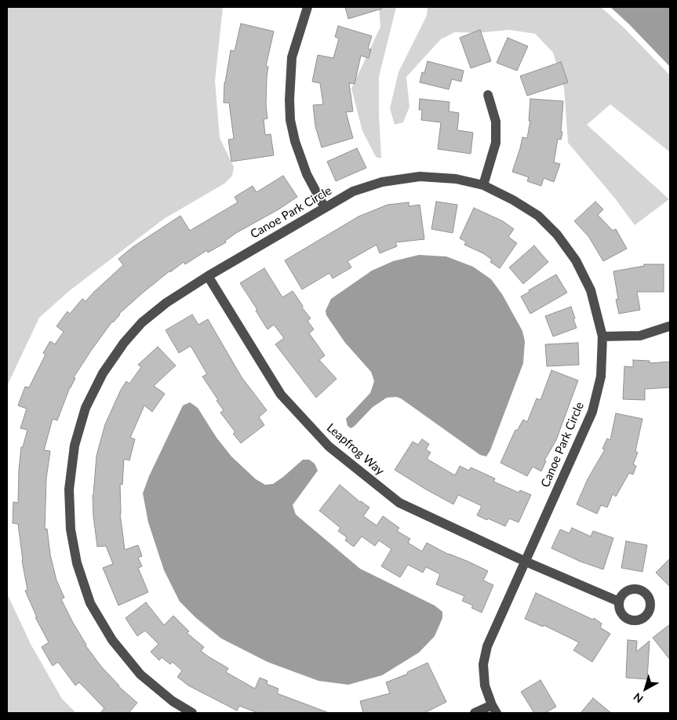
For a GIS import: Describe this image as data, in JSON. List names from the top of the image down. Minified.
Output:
{"streets":{"street":["Canoe Park Circle","Leapfrog Way"]},"crossings":[["Canoe Park Circle","Leapfrog Way"]],"north":"bottom left"}
